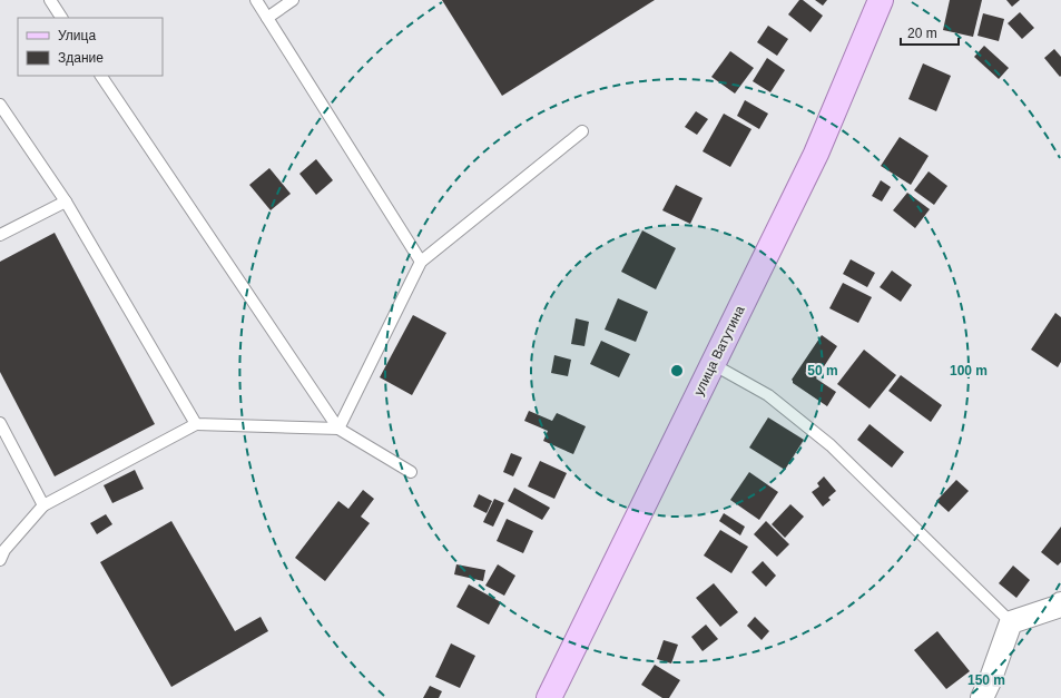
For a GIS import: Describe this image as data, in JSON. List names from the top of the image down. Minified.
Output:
{"streets":{"main road":["улица Ватутина"]},"legend":["Улица","Здание"],"scale_bar":"20 m","rings":["50 m","100 m","150 m"]}
